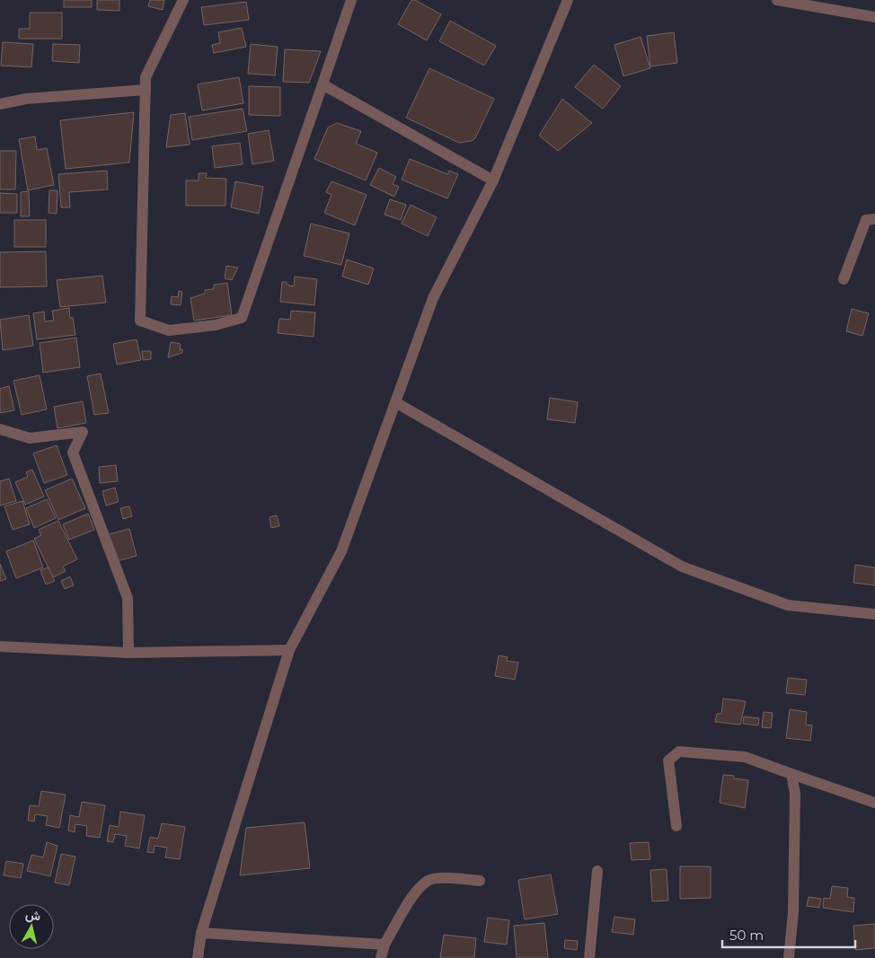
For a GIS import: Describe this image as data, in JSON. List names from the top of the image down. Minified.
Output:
{"scale_bar":"50 m","north":"top"}
